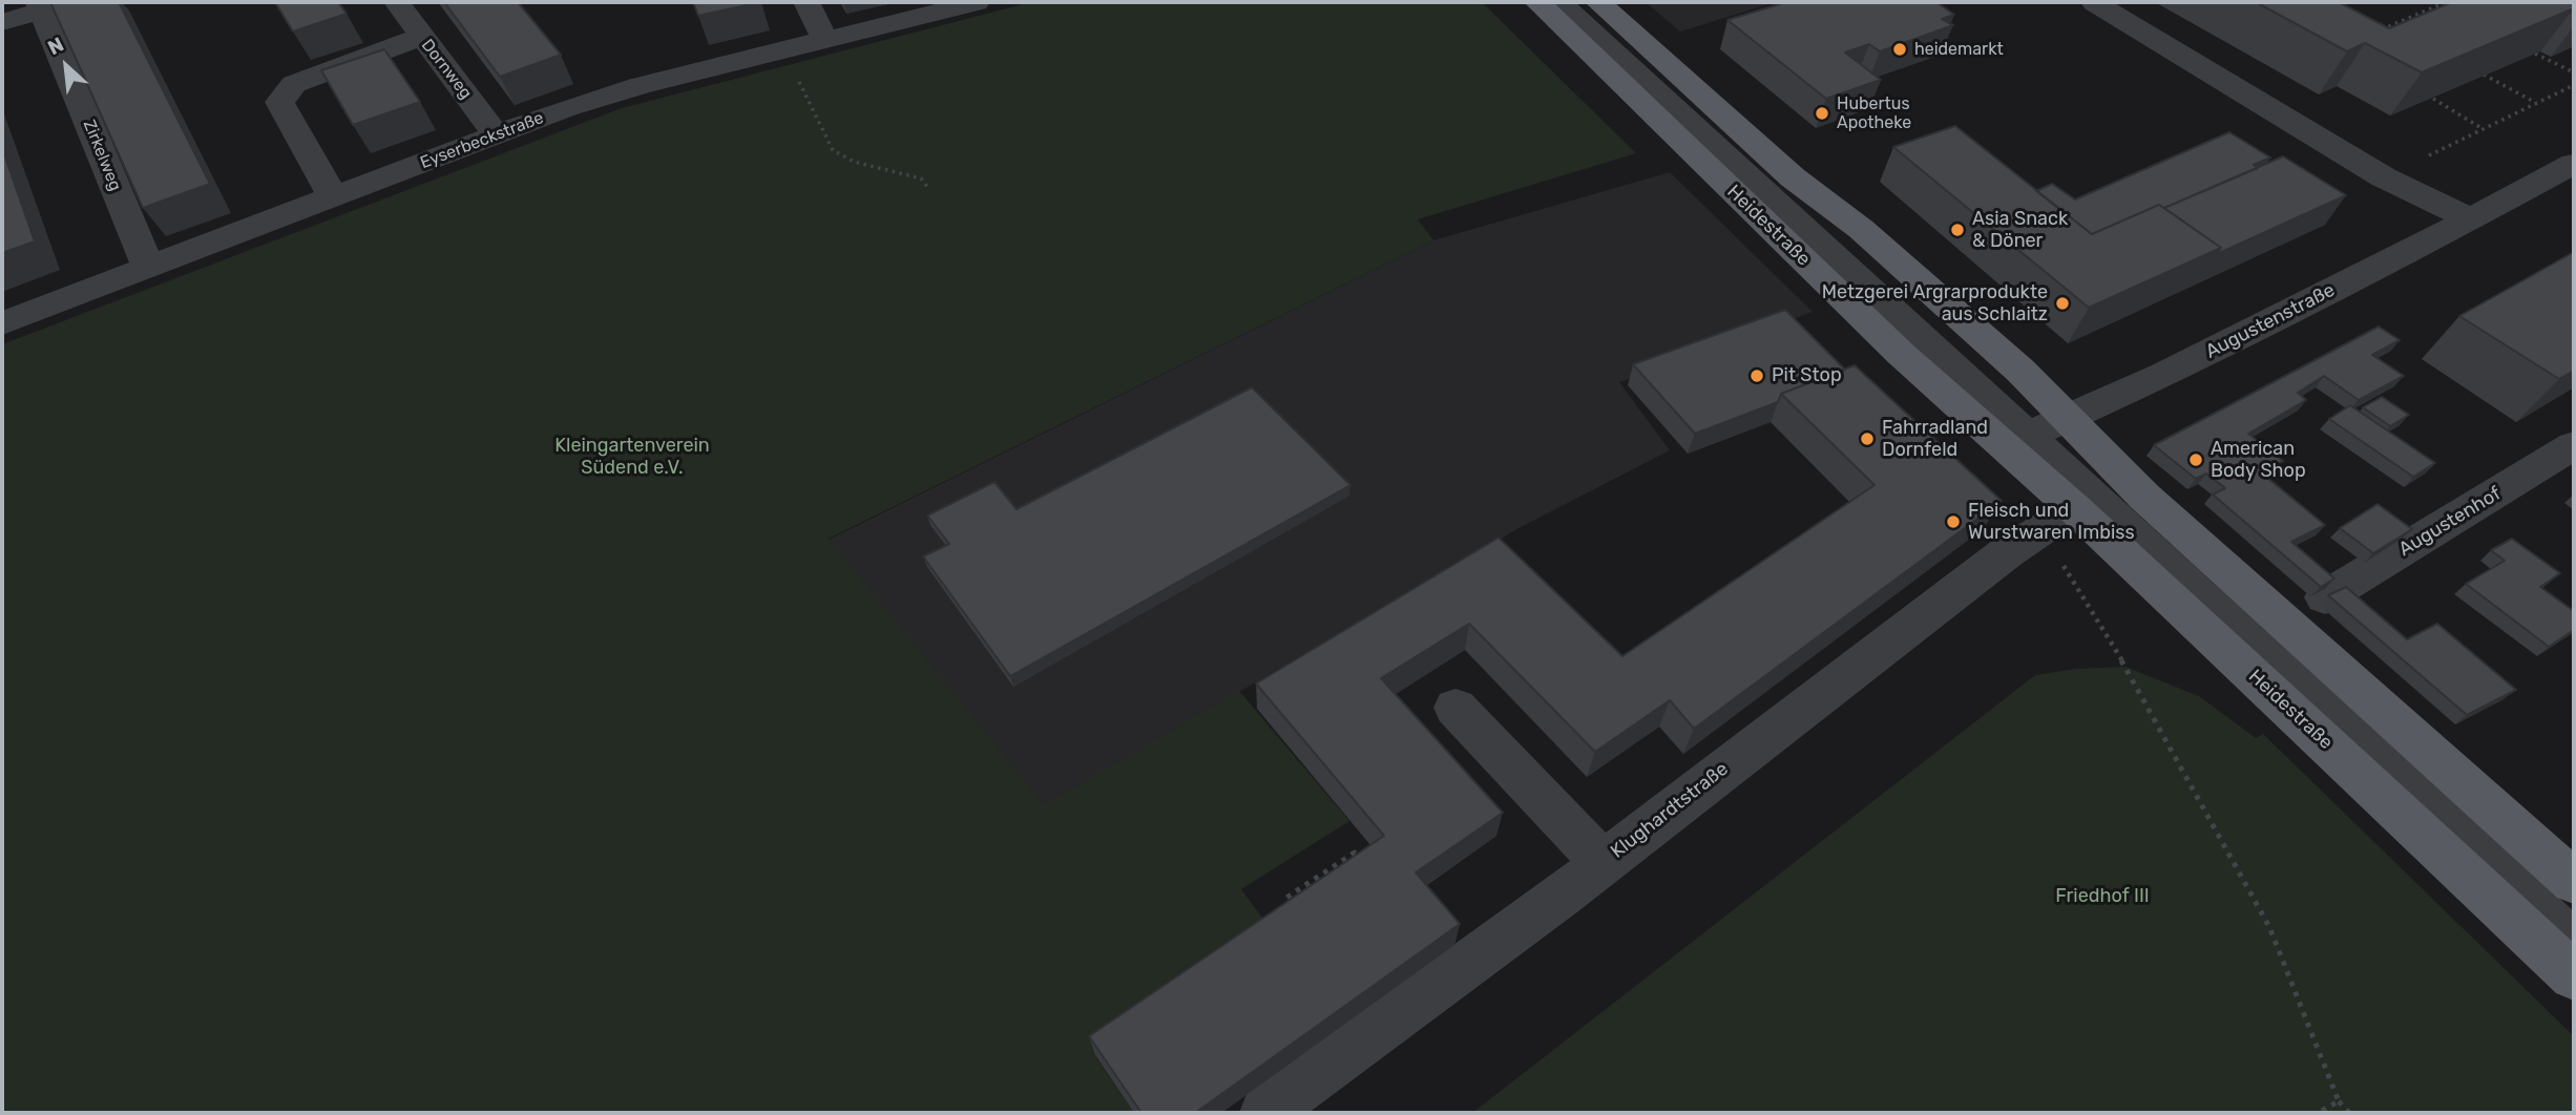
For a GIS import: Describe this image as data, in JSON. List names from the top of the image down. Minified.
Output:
{"streets":{"main road":["Heidestraße"],"street":["Dornweg","Eyserbeckstraße","Zirkelweg","Augustenstraße","Augustenhof","Klughardtstraße"]},"crossings":[["Dornweg","Eyserbeckstraße"],["Eyserbeckstraße","Zirkelweg"],["Heidestraße","Augustenstraße"],["Heidestraße","Klughardtstraße"]],"parks":["Kleingartenverein Südend e.V.","Friedhof III"],"places":["heidemarkt","Hubertus Apotheke","Asia Snack & Döner","Metzgerei Argrarprodukte aus Schlaitz","Pit Stop","Fahrradland Dornfeld","American Body Shop","Fleisch und Wurstwaren Imbiss"],"north":"top left"}
